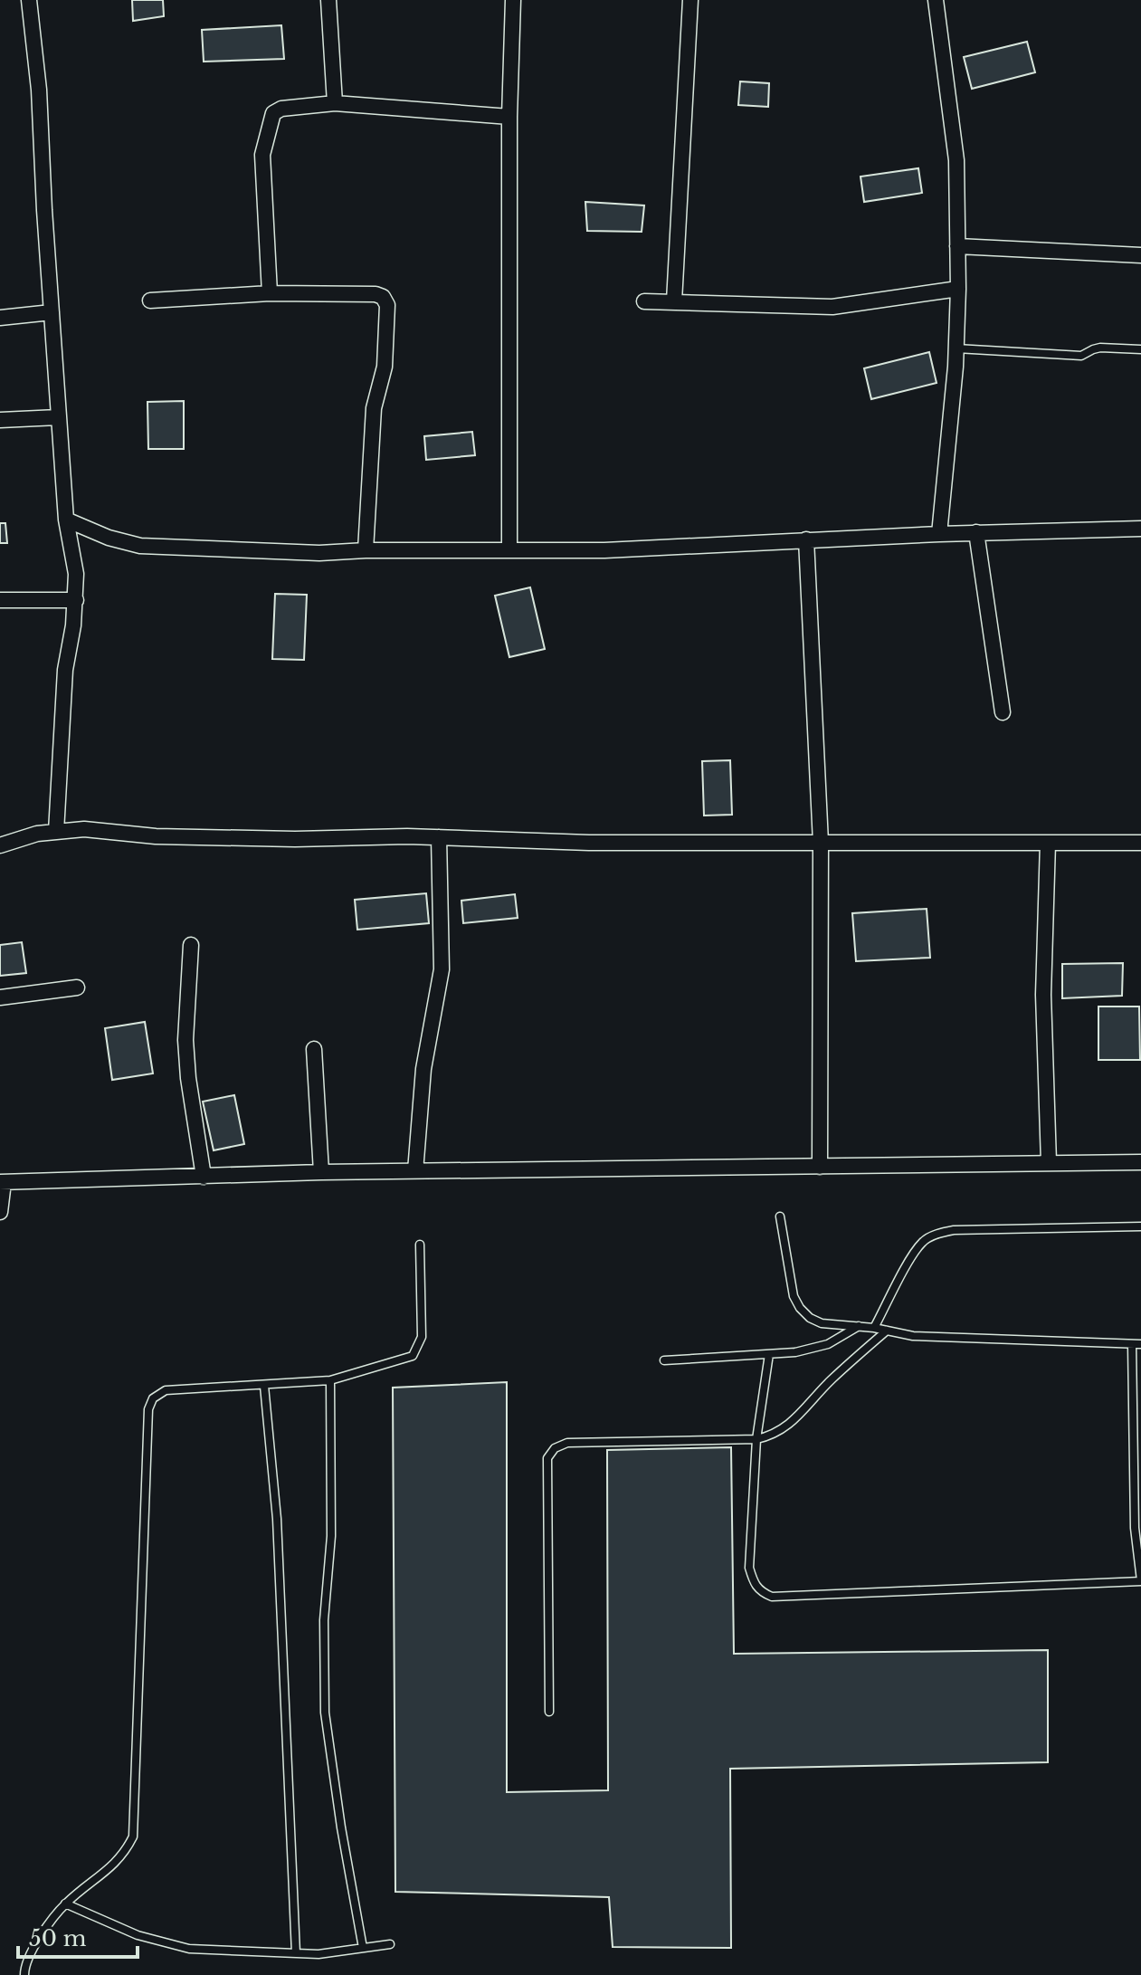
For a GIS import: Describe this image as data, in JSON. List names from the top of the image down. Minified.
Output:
{"scale_bar":"50 m"}
